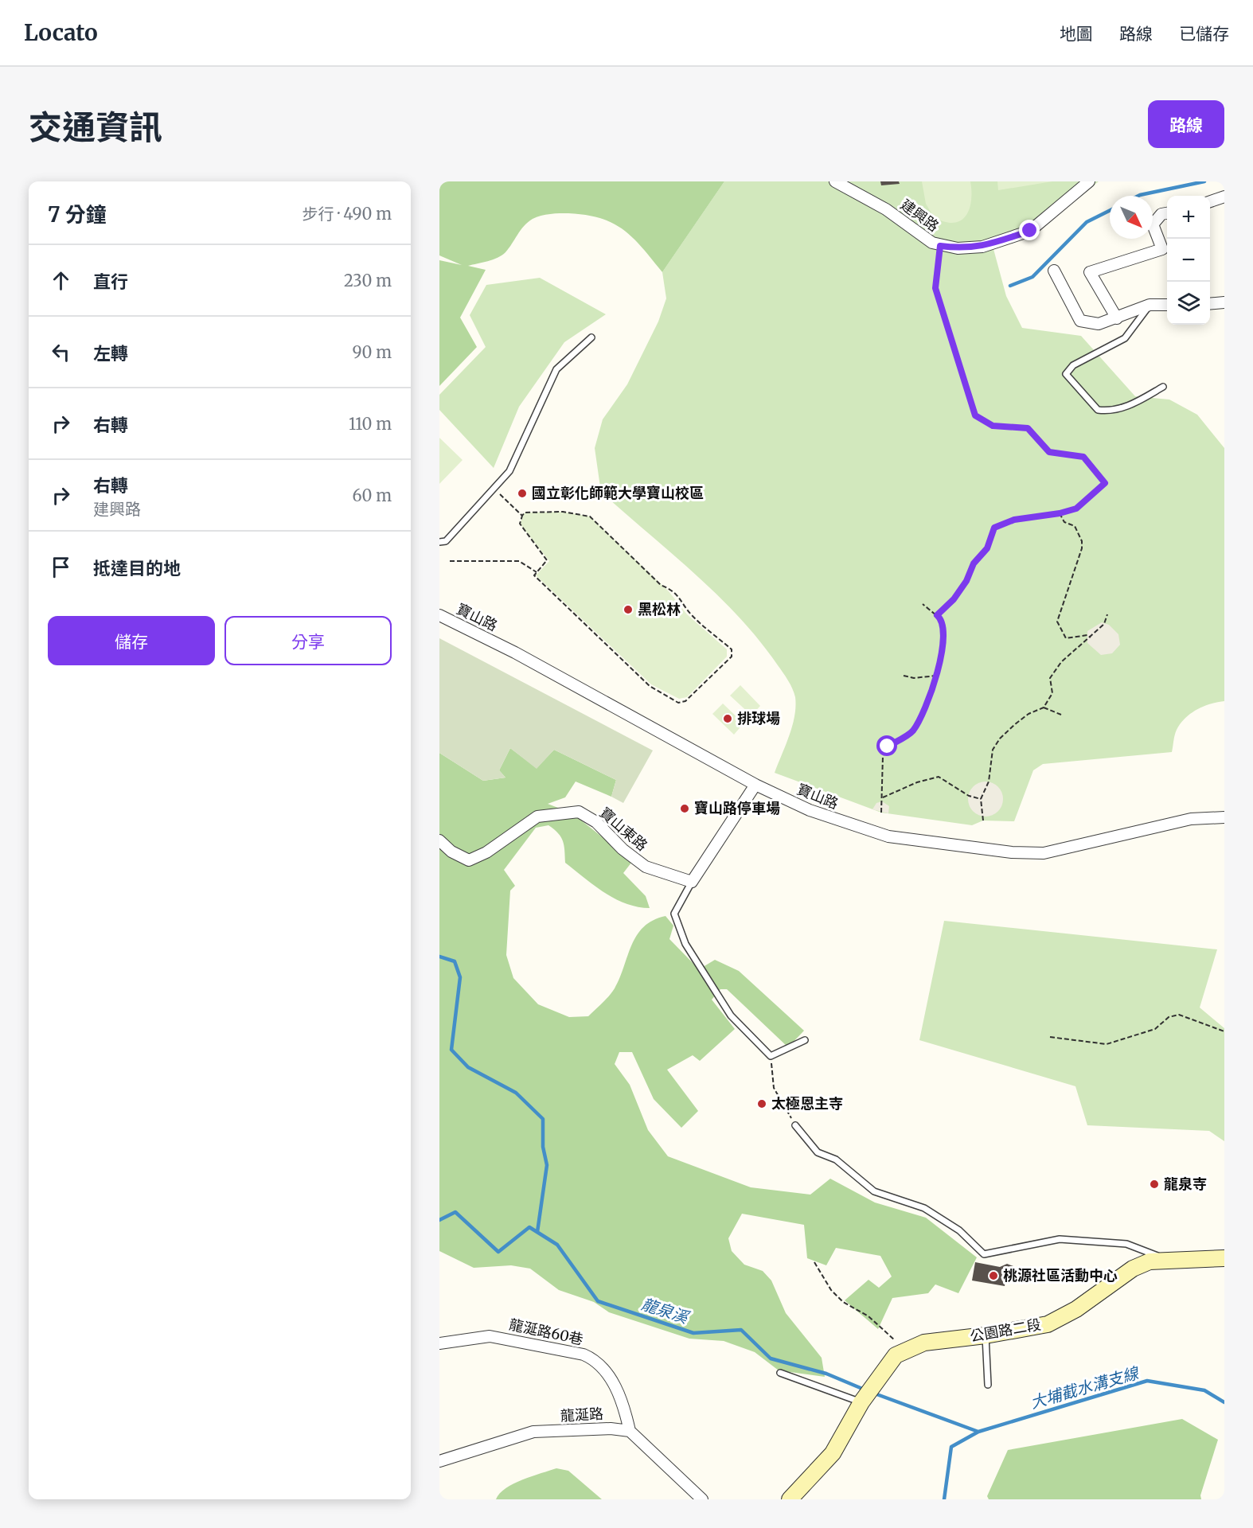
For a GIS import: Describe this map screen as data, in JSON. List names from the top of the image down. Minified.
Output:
{"streets":{"main road":["公園路二段"],"street":["建興路","寶山路","寶山東路","龍涎路60巷","龍涎路"]},"crossings":[["龍涎路60巷","龍涎路"]],"water":["龍泉溪","大埔截水溝支線"],"places":["國立彰化師範大學寶山校區","黑松林","排球場","寶山路停車場","太極恩主寺","龍泉寺","桃源社區活動中心"],"north":"bottom right","page":{"header":"Locato","nav":["地圖","路線","已儲存"],"title":"交通資訊","buttons":["路線",["儲存","分享"]],"heading":["7 分鐘","步行 · 490 m"],"map_buttons":["+","−"],"list":[["直行","230 m"],["左轉","90 m"],["右轉","110 m"],["右轉","建興路","60 m"],"抵達目的地"]}}
